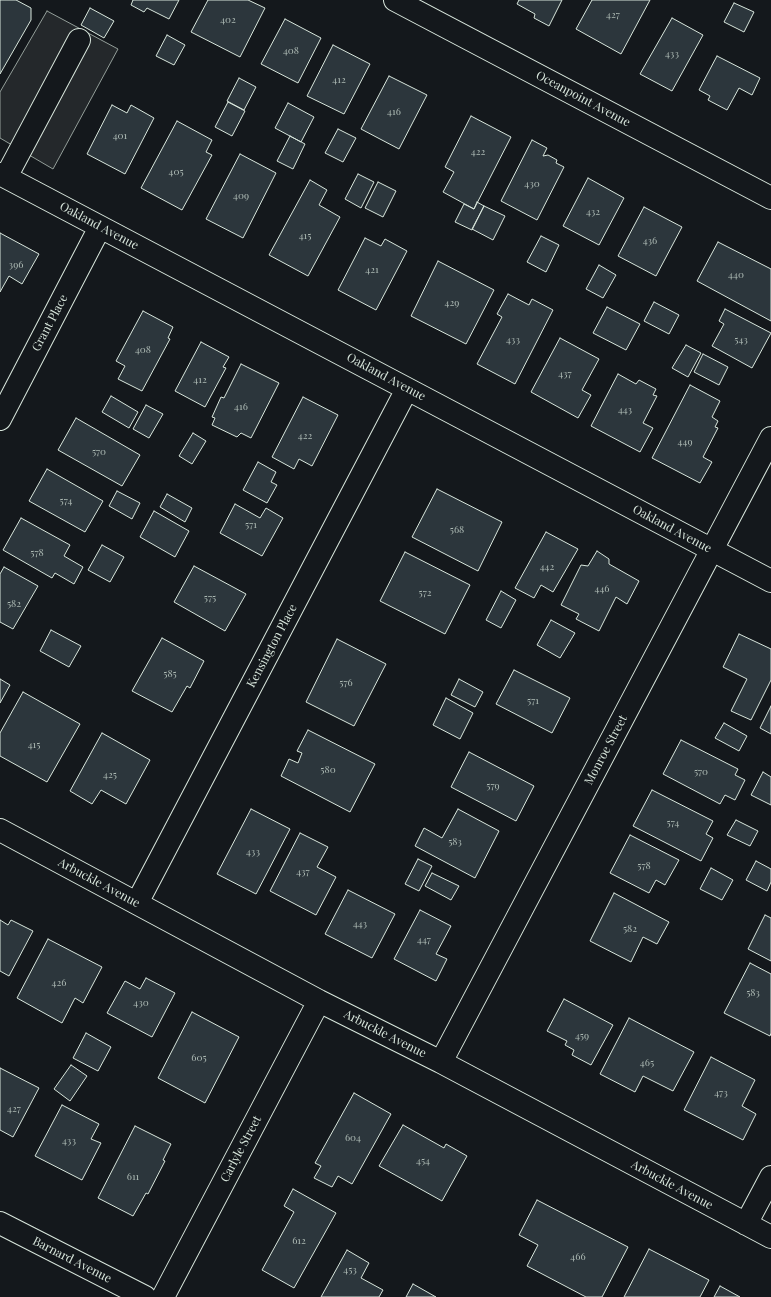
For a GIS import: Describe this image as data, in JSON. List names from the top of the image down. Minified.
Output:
{"streets":{"street":["Oceanpoint Avenue","Oakland Avenue","Grant Place","Kensington Place","Monroe Street","Arbuckle Avenue","Carlyle Street","Barnard Avenue"]},"crossings":[["Oakland Avenue","Grant Place"],["Oakland Avenue","Kensington Place"],["Oakland Avenue","Monroe Street"],["Kensington Place","Arbuckle Avenue"],["Monroe Street","Arbuckle Avenue"],["Arbuckle Avenue","Carlyle Street"]],"house_numbers":["427","402","408","433","412","416","401","422","405","430","409","432","415","436","396","421","440","429","433","543","408","437","412","416","443","422","449","570","574","571","568","578","442","446","572","575","582","585","576","571","415","580","570","425","579","574","583","433","578","437","443","582","447","426","583","430","459","605","465","473","427","604","433","454","611","612","466","453"]}
